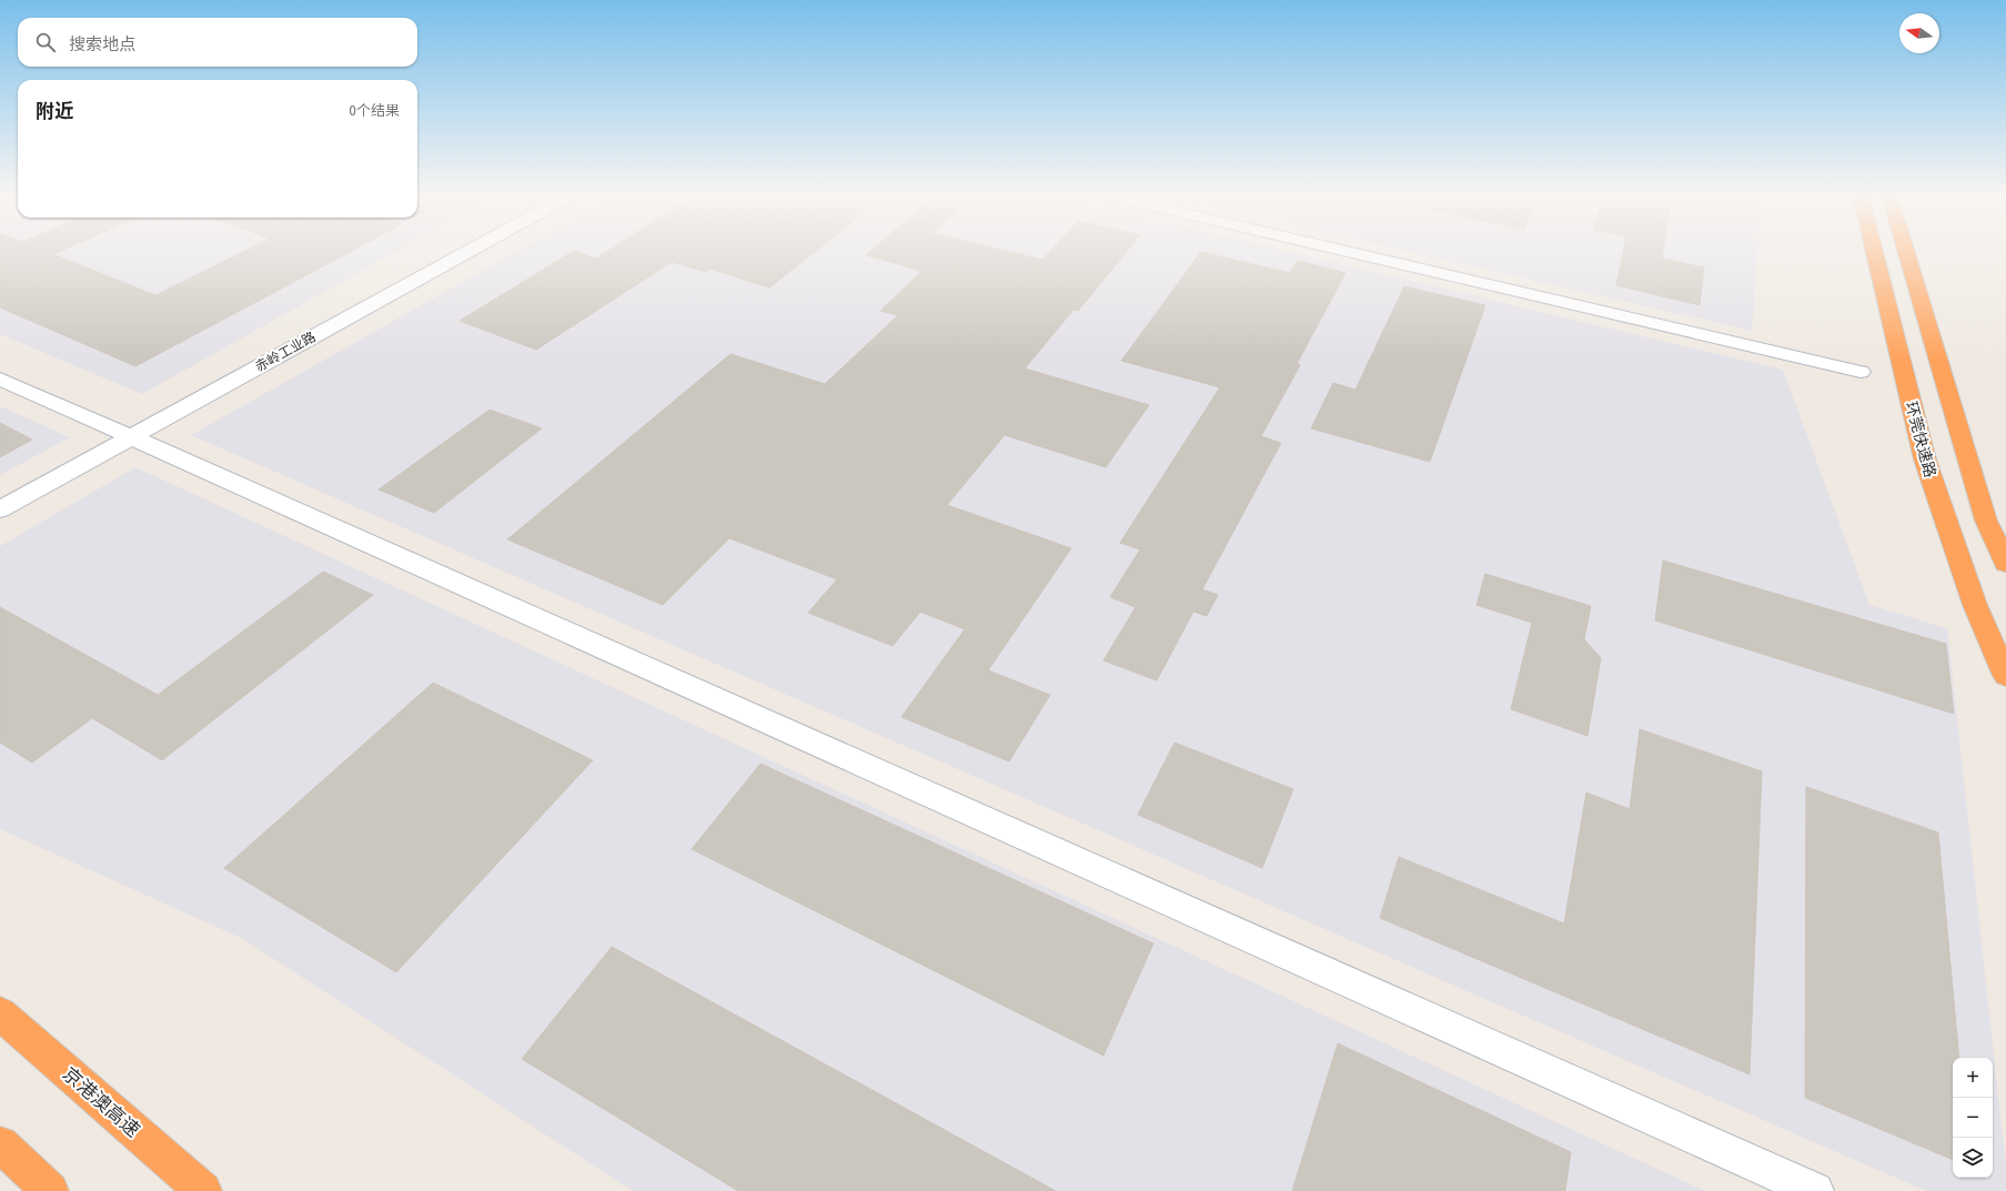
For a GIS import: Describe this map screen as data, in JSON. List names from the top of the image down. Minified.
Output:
{"streets":{"highway":["环莞快速路","京港澳高速"],"street":["赤岭工业路"]},"north":"left","page":{"search":"搜索地点","heading":["附近","0个结果"],"map_buttons":["+","−"]}}
